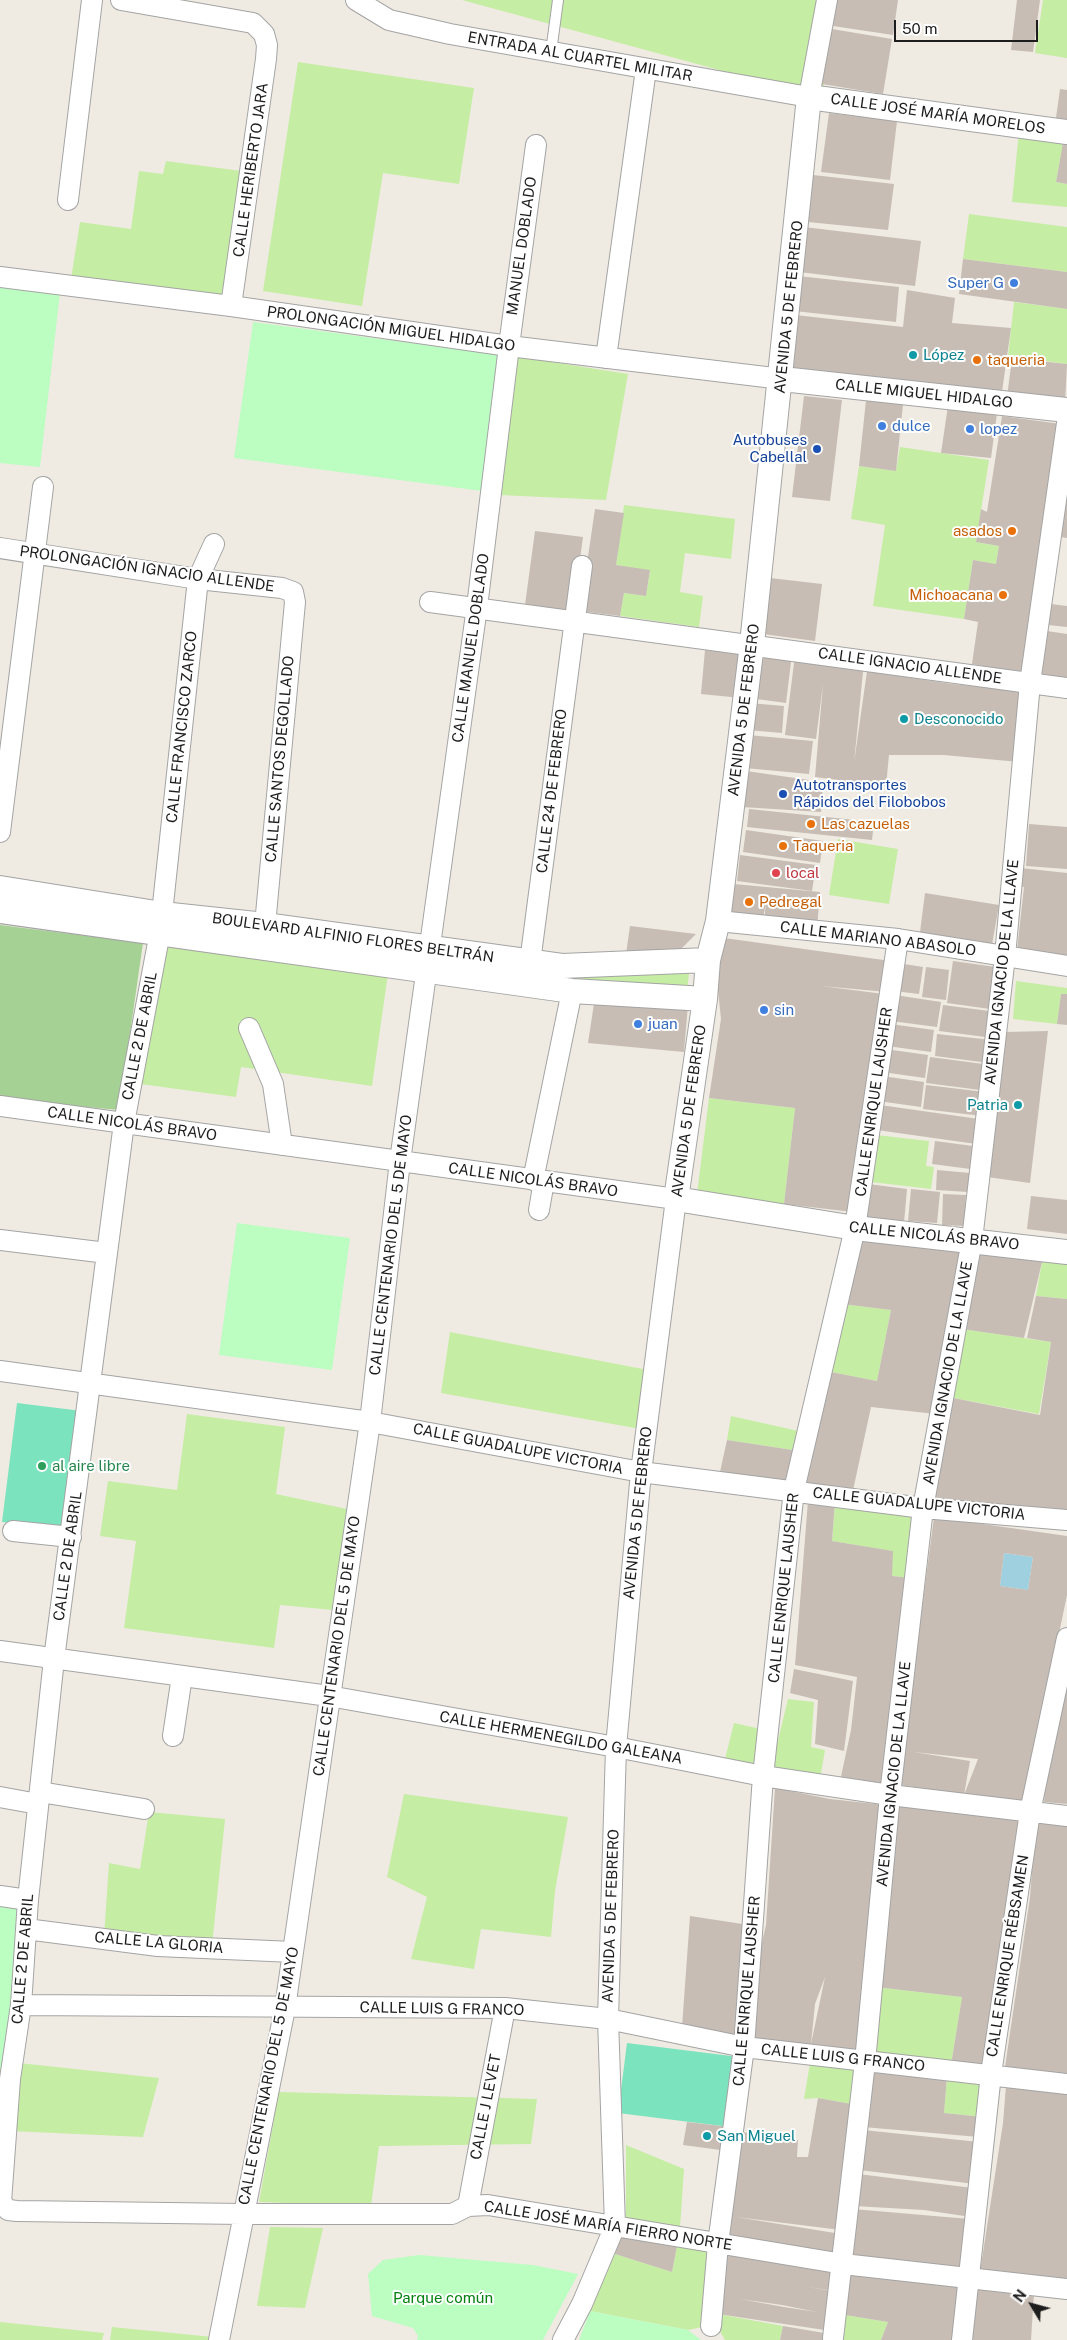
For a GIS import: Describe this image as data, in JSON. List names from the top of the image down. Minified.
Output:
{"streets":{"street":["ENTRADA AL CUARTEL MILITAR","CALLE JOSÉ MARÍA MORELOS","CALLE HERIBERTO JARA","MANUEL DOBLADO","AVENIDA 5 DE FEBRERO","PROLONGACIÓN MIGUEL HIDALGO","CALLE MIGUEL HIDALGO","PROLONGACIÓN IGNACIO ALLENDE","CALLE MANUEL DOBLADO","CALLE IGNACIO ALLENDE","CALLE FRANCISCO ZARCO","CALLE SANTOS DEGOLLADO","CALLE 24 DE FEBRERO","BOULEVARD ALFINIO FLORES BELTRÁN","CALLE MARIANO ABASOLO","AVENIDA IGNACIO DE LA LLAVE","CALLE 2 DE ABRIL","CALLE ENRIQUE LAUSHER","CALLE NICOLÁS BRAVO","CALLE CENTENARIO DEL 5 DE MAYO","CALLE GUADALUPE VICTORIA","CALLE HERMENEGILDO GALEANA","CALLE LA GLORIA","CALLE ENRIQUE RÉBSAMEN","CALLE LUIS G FRANCO","CALLE J LEVET","CALLE JOSÉ MARÍA FIERRO NORTE"]},"crossings":[["ENTRADA AL CUARTEL MILITAR","CALLE JOSÉ MARÍA MORELOS"],["ENTRADA AL CUARTEL MILITAR","AVENIDA 5 DE FEBRERO"],["CALLE JOSÉ MARÍA MORELOS","AVENIDA 5 DE FEBRERO"],["CALLE HERIBERTO JARA","PROLONGACIÓN MIGUEL HIDALGO"],["MANUEL DOBLADO","PROLONGACIÓN MIGUEL HIDALGO"],["MANUEL DOBLADO","CALLE MANUEL DOBLADO"],["AVENIDA 5 DE FEBRERO","PROLONGACIÓN MIGUEL HIDALGO"],["AVENIDA 5 DE FEBRERO","CALLE MIGUEL HIDALGO"],["AVENIDA 5 DE FEBRERO","CALLE IGNACIO ALLENDE"],["AVENIDA 5 DE FEBRERO","BOULEVARD ALFINIO FLORES BELTRÁN"],["AVENIDA 5 DE FEBRERO","CALLE MARIANO ABASOLO"],["AVENIDA 5 DE FEBRERO","CALLE NICOLÁS BRAVO"],["AVENIDA 5 DE FEBRERO","CALLE GUADALUPE VICTORIA"],["AVENIDA 5 DE FEBRERO","CALLE HERMENEGILDO GALEANA"],["AVENIDA 5 DE FEBRERO","CALLE LUIS G FRANCO"],["AVENIDA 5 DE FEBRERO","CALLE JOSÉ MARÍA FIERRO NORTE"],["PROLONGACIÓN MIGUEL HIDALGO","CALLE MIGUEL HIDALGO"],["PROLONGACIÓN MIGUEL HIDALGO","CALLE MANUEL DOBLADO"],["PROLONGACIÓN IGNACIO ALLENDE","CALLE FRANCISCO ZARCO"],["PROLONGACIÓN IGNACIO ALLENDE","CALLE SANTOS DEGOLLADO"],["CALLE MANUEL DOBLADO","BOULEVARD ALFINIO FLORES BELTRÁN"],["CALLE MANUEL DOBLADO","CALLE CENTENARIO DEL 5 DE MAYO"],["CALLE IGNACIO ALLENDE","AVENIDA IGNACIO DE LA LLAVE"],["CALLE FRANCISCO ZARCO","BOULEVARD ALFINIO FLORES BELTRÁN"],["CALLE FRANCISCO ZARCO","CALLE 2 DE ABRIL"],["CALLE SANTOS DEGOLLADO","BOULEVARD ALFINIO FLORES BELTRÁN"],["CALLE 24 DE FEBRERO","BOULEVARD ALFINIO FLORES BELTRÁN"],["BOULEVARD ALFINIO FLORES BELTRÁN","CALLE 2 DE ABRIL"],["BOULEVARD ALFINIO FLORES BELTRÁN","CALLE CENTENARIO DEL 5 DE MAYO"],["CALLE MARIANO ABASOLO","AVENIDA IGNACIO DE LA LLAVE"],["CALLE MARIANO ABASOLO","CALLE ENRIQUE LAUSHER"],["AVENIDA IGNACIO DE LA LLAVE","CALLE NICOLÁS BRAVO"],["AVENIDA IGNACIO DE LA LLAVE","CALLE GUADALUPE VICTORIA"],["AVENIDA IGNACIO DE LA LLAVE","CALLE HERMENEGILDO GALEANA"],["AVENIDA IGNACIO DE LA LLAVE","CALLE LUIS G FRANCO"],["AVENIDA IGNACIO DE LA LLAVE","CALLE JOSÉ MARÍA FIERRO NORTE"],["CALLE 2 DE ABRIL","CALLE NICOLÁS BRAVO"],["CALLE 2 DE ABRIL","CALLE GUADALUPE VICTORIA"],["CALLE 2 DE ABRIL","CALLE HERMENEGILDO GALEANA"],["CALLE 2 DE ABRIL","CALLE LA GLORIA"],["CALLE 2 DE ABRIL","CALLE LUIS G FRANCO"],["CALLE 2 DE ABRIL","CALLE JOSÉ MARÍA FIERRO NORTE"],["CALLE ENRIQUE LAUSHER","CALLE NICOLÁS BRAVO"],["CALLE ENRIQUE LAUSHER","CALLE GUADALUPE VICTORIA"],["CALLE ENRIQUE LAUSHER","CALLE HERMENEGILDO GALEANA"],["CALLE ENRIQUE LAUSHER","CALLE LUIS G FRANCO"],["CALLE ENRIQUE LAUSHER","CALLE JOSÉ MARÍA FIERRO NORTE"],["CALLE NICOLÁS BRAVO","CALLE CENTENARIO DEL 5 DE MAYO"],["CALLE CENTENARIO DEL 5 DE MAYO","CALLE GUADALUPE VICTORIA"],["CALLE CENTENARIO DEL 5 DE MAYO","CALLE HERMENEGILDO GALEANA"],["CALLE CENTENARIO DEL 5 DE MAYO","CALLE LA GLORIA"],["CALLE CENTENARIO DEL 5 DE MAYO","CALLE LUIS G FRANCO"],["CALLE CENTENARIO DEL 5 DE MAYO","CALLE JOSÉ MARÍA FIERRO NORTE"],["CALLE HERMENEGILDO GALEANA","CALLE ENRIQUE RÉBSAMEN"],["CALLE ENRIQUE RÉBSAMEN","CALLE LUIS G FRANCO"],["CALLE ENRIQUE RÉBSAMEN","CALLE JOSÉ MARÍA FIERRO NORTE"],["CALLE LUIS G FRANCO","CALLE J LEVET"],["CALLE J LEVET","CALLE JOSÉ MARÍA FIERRO NORTE"]],"parks":["Parque común"],"places":["Super G","López","taqueria","dulce","lopez","Autobuses Cabellal","asados","Michoacana","Desconocido","Autotransportes Rápidos del Filobobos","Las cazuelas","Taqueria","local","Pedregal","sin","juan","Patria","al aire libre","San Miguel"],"scale_bar":"50 m","north":"top left"}
